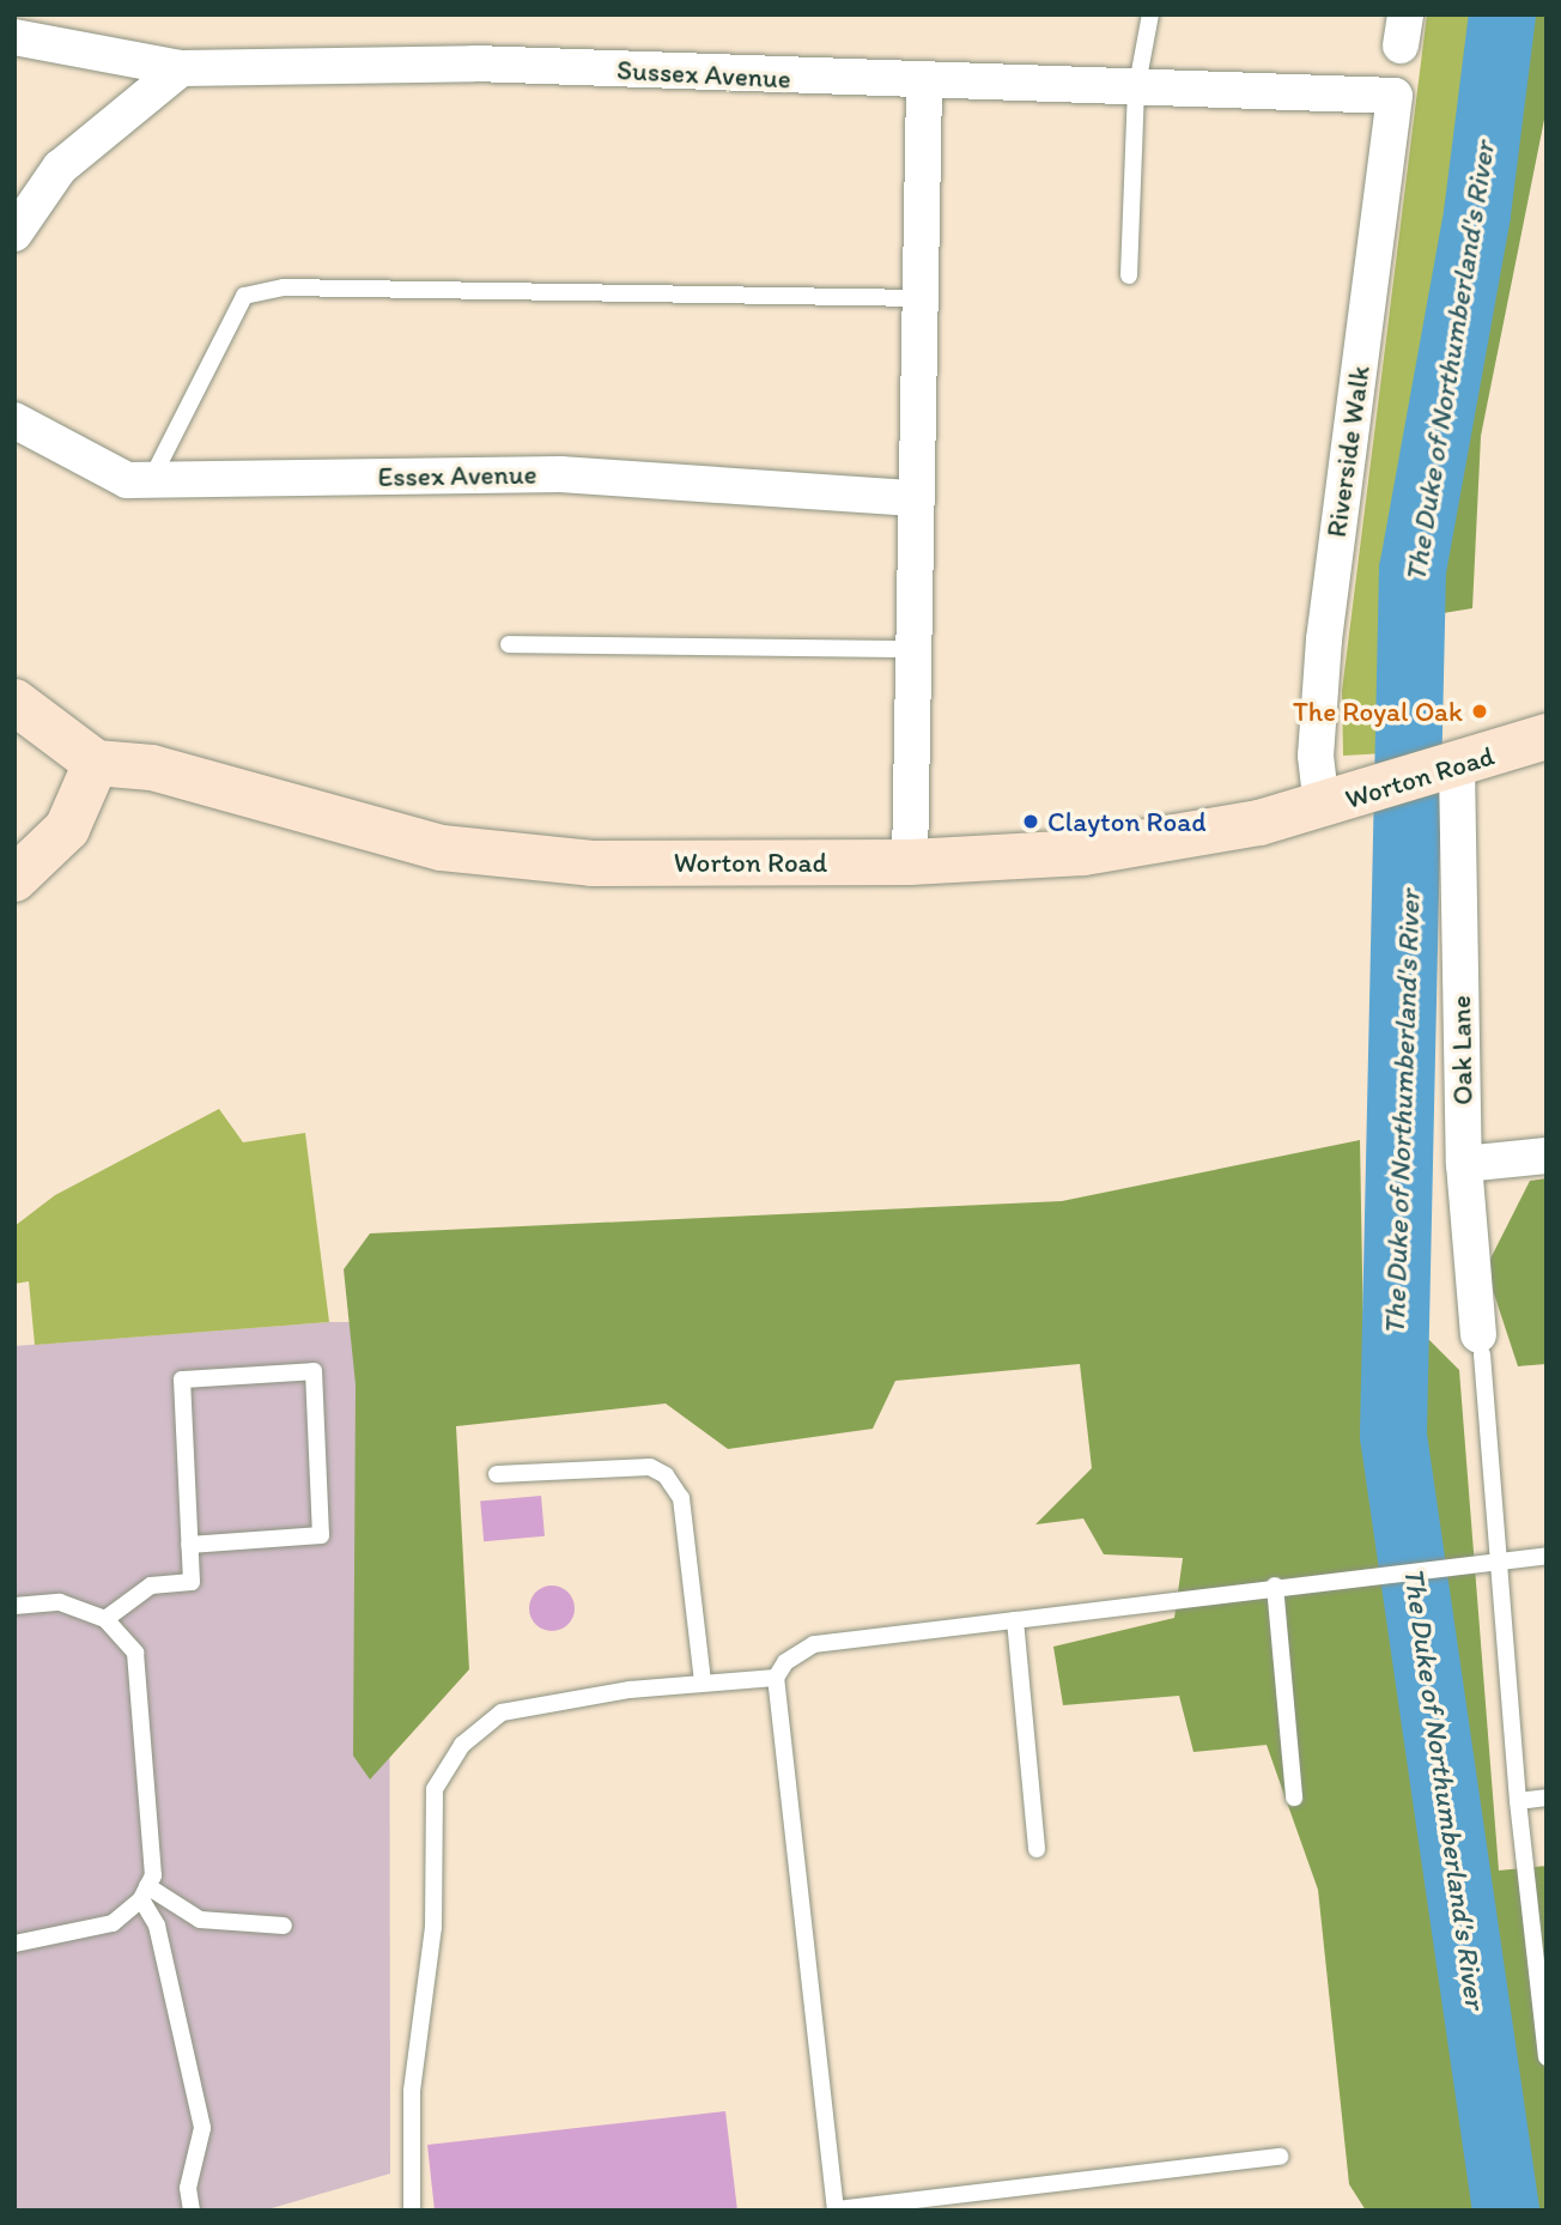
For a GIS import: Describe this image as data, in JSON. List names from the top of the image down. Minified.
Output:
{"streets":{"street":["Sussex Avenue","Riverside Walk","Essex Avenue","Worton Road","Oak Lane"]},"crossings":[["Sussex Avenue","Riverside Walk"],["Riverside Walk","Worton Road"],["Worton Road","Oak Lane"]],"water":["The Duke of Northumberland's River"],"places":["The Royal Oak","Clayton Road"]}
